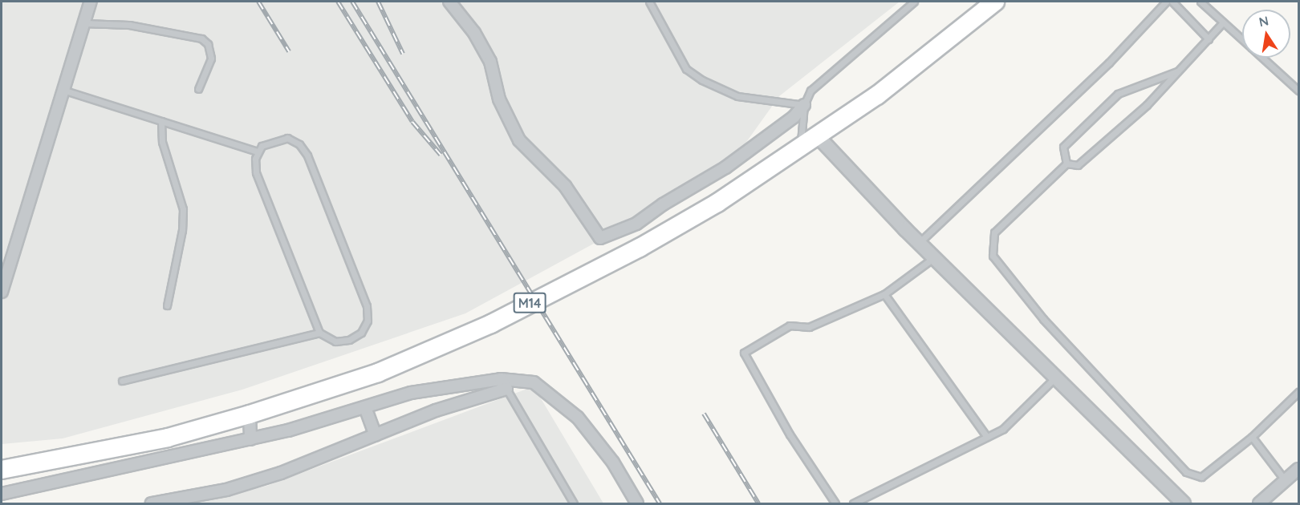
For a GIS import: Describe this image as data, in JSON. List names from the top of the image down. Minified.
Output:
{"streets":{"highway":["M14"]},"north":"top"}
